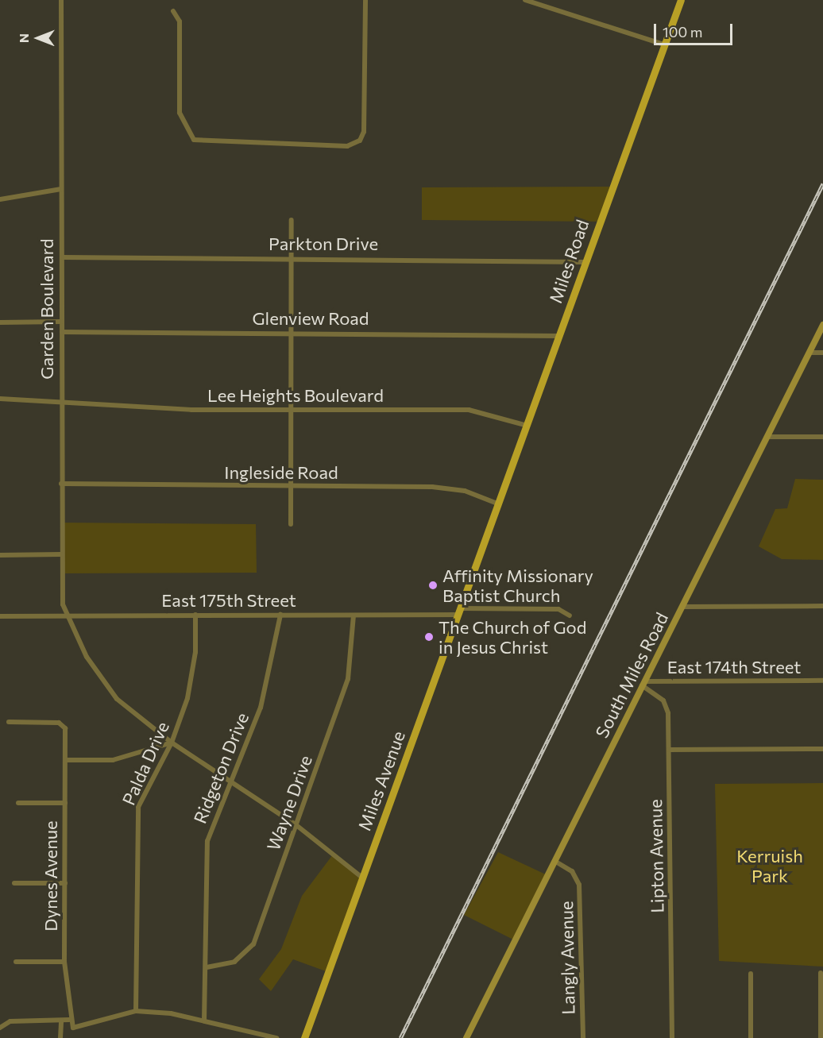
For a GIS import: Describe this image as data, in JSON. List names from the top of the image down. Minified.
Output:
{"streets":{"main road":["Miles Road","Miles Avenue"],"street":["Parkton Drive","Garden Boulevard","Glenview Road","Lee Heights Boulevard","Ingleside Road","East 175th Street","East 174th Street","South Miles Road","Palda Drive","Ridgeton Drive","Wayne Drive","Lipton Avenue","Dynes Avenue","Langly Avenue"]},"crossings":[["Parkton Drive","Miles Road"],["Parkton Drive","Garden Boulevard"],["Miles Road","Glenview Road"],["Miles Road","Lee Heights Boulevard"],["Miles Road","Ingleside Road"],["Miles Road","Miles Avenue"],["Garden Boulevard","Glenview Road"],["Garden Boulevard","Lee Heights Boulevard"],["Garden Boulevard","Ingleside Road"],["Garden Boulevard","East 175th Street"],["Garden Boulevard","Palda Drive"],["Garden Boulevard","Ridgeton Drive"],["Garden Boulevard","Miles Avenue"],["Garden Boulevard","Wayne Drive"],["East 175th Street","Palda Drive"],["East 175th Street","Ridgeton Drive"],["East 175th Street","Miles Avenue"],["East 175th Street","Wayne Drive"],["East 174th Street","South Miles Road"],["East 174th Street","Lipton Avenue"],["South Miles Road","Lipton Avenue"],["South Miles Road","Langly Avenue"],["Palda Drive","Dynes Avenue"],["Ridgeton Drive","Wayne Drive"]],"parks":["Kerruish Park"],"places":["Affinity Missionary Baptist Church","The Church of God in Jesus Christ"],"scale_bar":"100 m","north":"left"}
